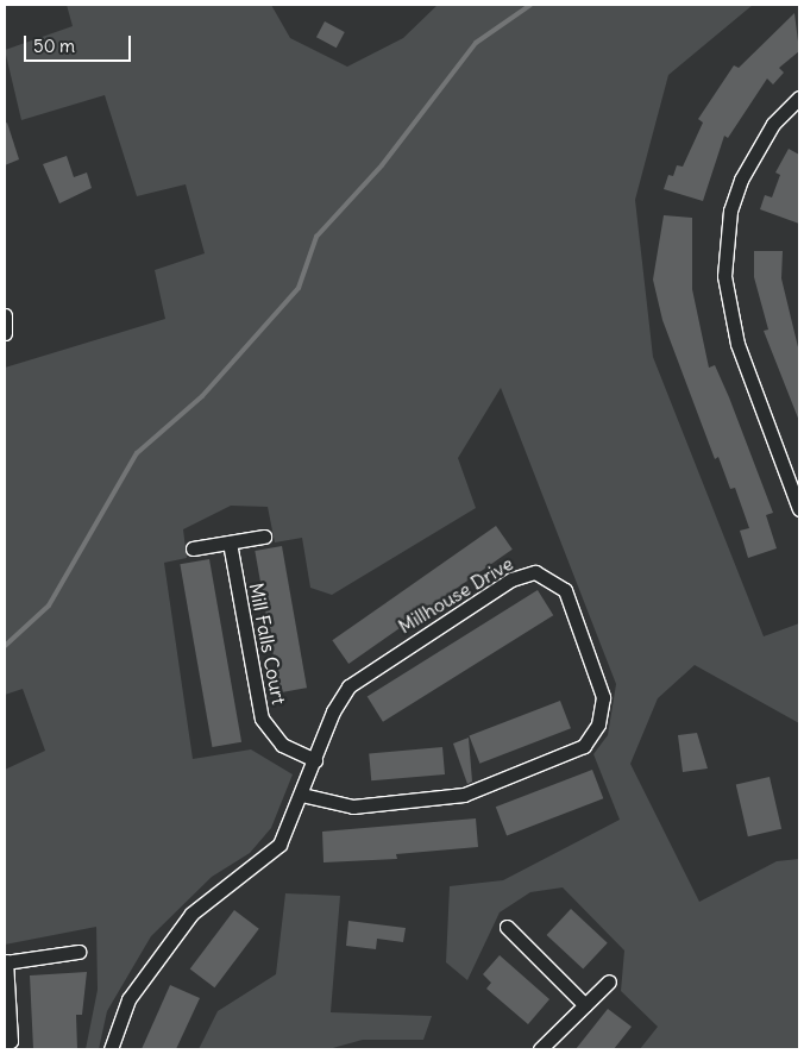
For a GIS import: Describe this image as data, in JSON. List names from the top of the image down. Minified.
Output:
{"streets":{"street":["Millhouse Drive","Mill Falls Court"]},"crossings":[["Millhouse Drive","Mill Falls Court"]],"scale_bar":"50 m"}
